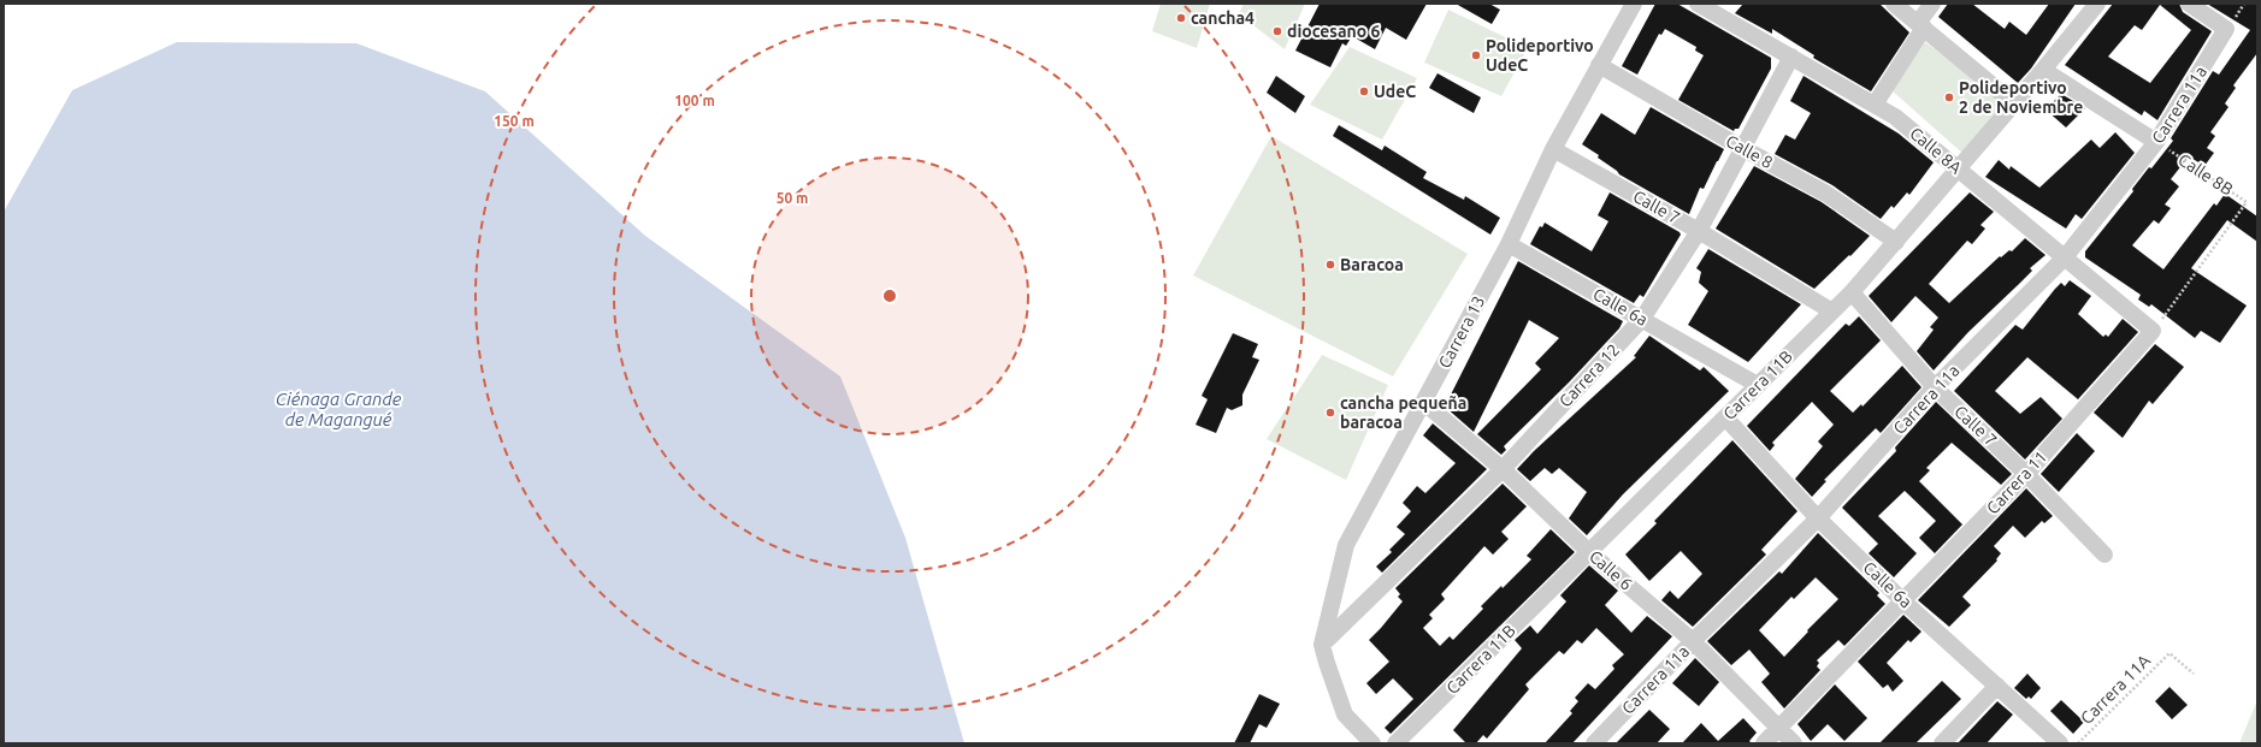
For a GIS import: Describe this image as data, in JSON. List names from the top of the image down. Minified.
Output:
{"streets":{"street":["Carrera 11a","Calle 8A","Calle 8","Calle 7","Calle 6a","Carrera 13","Carrera 12","Carrera 11B","Carrera 11","Calle 6"],"path":["Calle 8B","Carrera 11A"]},"crossings":[["Carrera 11a","Calle 8A"],["Carrera 11a","Calle 8B"],["Carrera 11a","Calle 7"],["Carrera 11a","Calle 6a"],["Carrera 11a","Calle 6"],["Calle 8A","Calle 8B"],["Calle 8A","Carrera 12"],["Calle 8A","Carrera 11B"],["Calle 8A","Carrera 11"],["Calle 8","Carrera 13"],["Calle 8","Carrera 12"],["Calle 8","Carrera 11B"],["Calle 8B","Carrera 11"],["Calle 7","Carrera 13"],["Calle 7","Carrera 12"],["Calle 7","Carrera 11B"],["Calle 7","Carrera 11"],["Calle 6a","Carrera 13"],["Calle 6a","Carrera 12"],["Calle 6a","Carrera 11B"],["Calle 6a","Carrera 11"],["Carrera 13","Carrera 12"],["Carrera 13","Calle 6"],["Carrera 12","Calle 6"],["Carrera 11B","Calle 6"],["Carrera 11","Calle 6"]],"water":["Ciénaga Grande de Magangué"],"places":["cancha4","diocesano 6","Polideportivo UdeC","UdeC","Polideportivo 2 de Noviembre","Baracoa","cancha pequeña baracoa"],"rings":["100 m","150 m","50 m"]}
